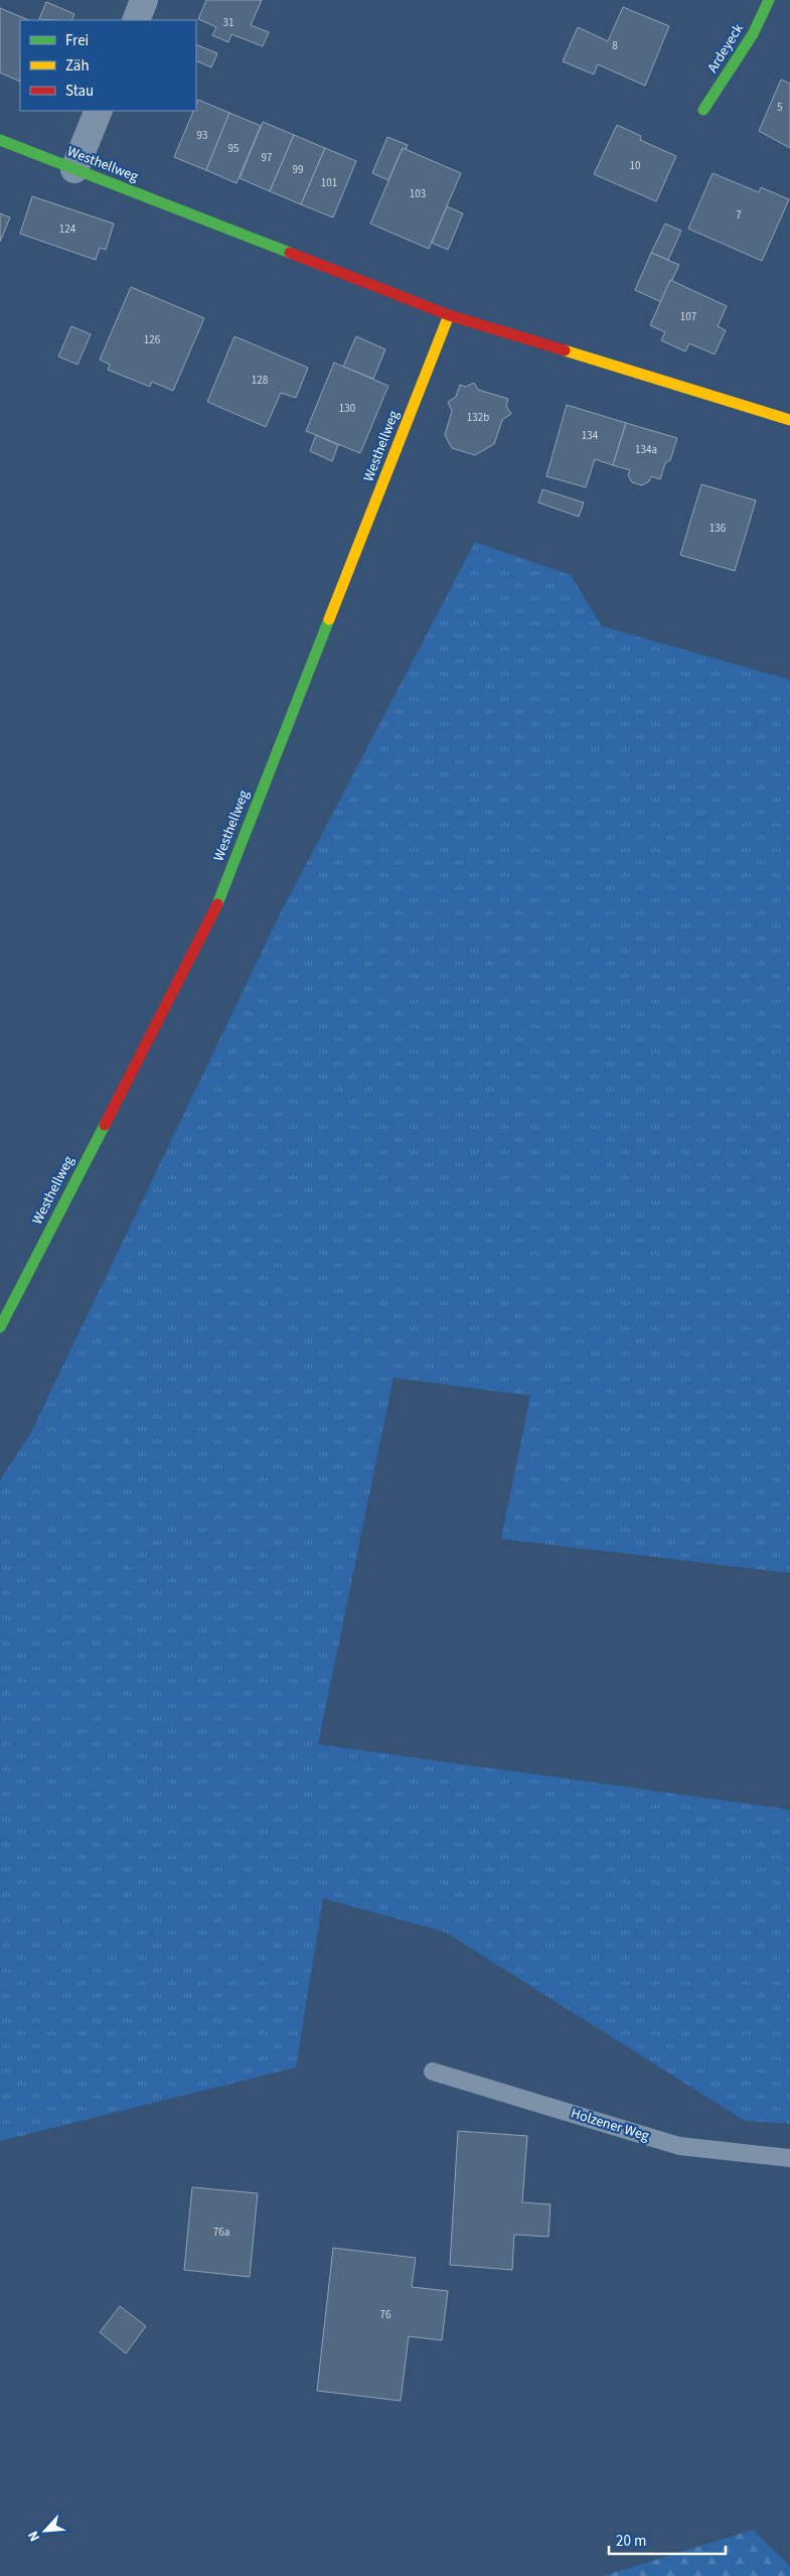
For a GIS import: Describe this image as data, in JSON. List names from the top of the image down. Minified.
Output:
{"streets":{"street":["Ardeyeck","Westhellweg"],"lane":["Holzener Weg"]},"house_numbers":["31","8","5","93","95","97","10","99","101","103","7","124","107","126","128","130","132b","134","134a","136","76a","76"],"legend":["Frei","Zäh","Stau"],"scale_bar":"20 m","north":"bottom left"}
